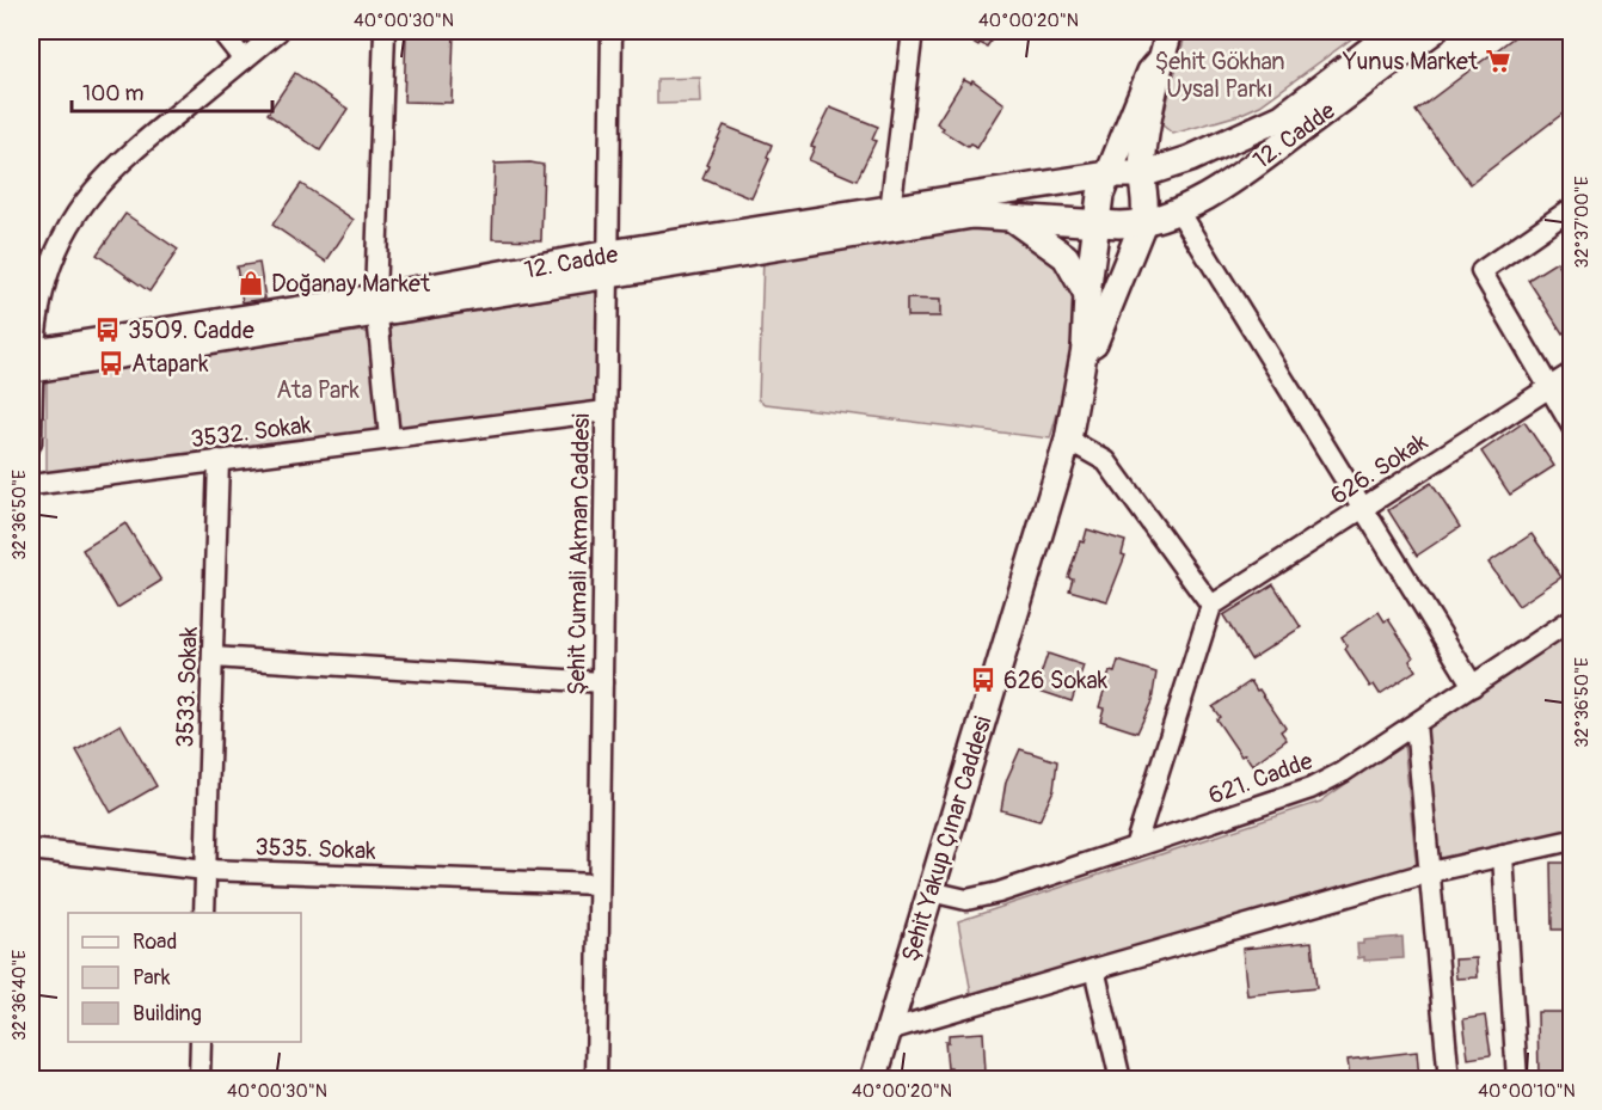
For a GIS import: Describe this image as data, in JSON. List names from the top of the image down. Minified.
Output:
{"streets":{"main road":["12. Cadde","Şehit Yakup Çınar Caddesi"],"street":["3532. Sokak","626. Sokak","Şehit Cumali Akman Caddesi","3533. Sokak","621. Cadde","3535. Sokak"]},"crossings":[["12. Cadde","Şehit Cumali Akman Caddesi"],["12. Cadde","Şehit Yakup Çınar Caddesi"],["3532. Sokak","Şehit Cumali Akman Caddesi"],["3532. Sokak","3533. Sokak"],["Şehit Cumali Akman Caddesi","3535. Sokak"],["3533. Sokak","3535. Sokak"],["621. Cadde","Şehit Yakup Çınar Caddesi"]],"parks":["Şehit Gökhan Uysal Parkı","Ata Park"],"places":{"supermarket":["Yunus Market"],"shop":["Doğanay Market"],"bus stop":["3509. Cadde","Atapark","626 Sokak"]},"legend":["Road","Park","Building"],"scale_bar":"100 m","coordinates":["40°00'30\"N","40°00'20\"N","32°37'00\"E","32°36'50\"E","32°36'40\"E","40°00'10\"N"]}
